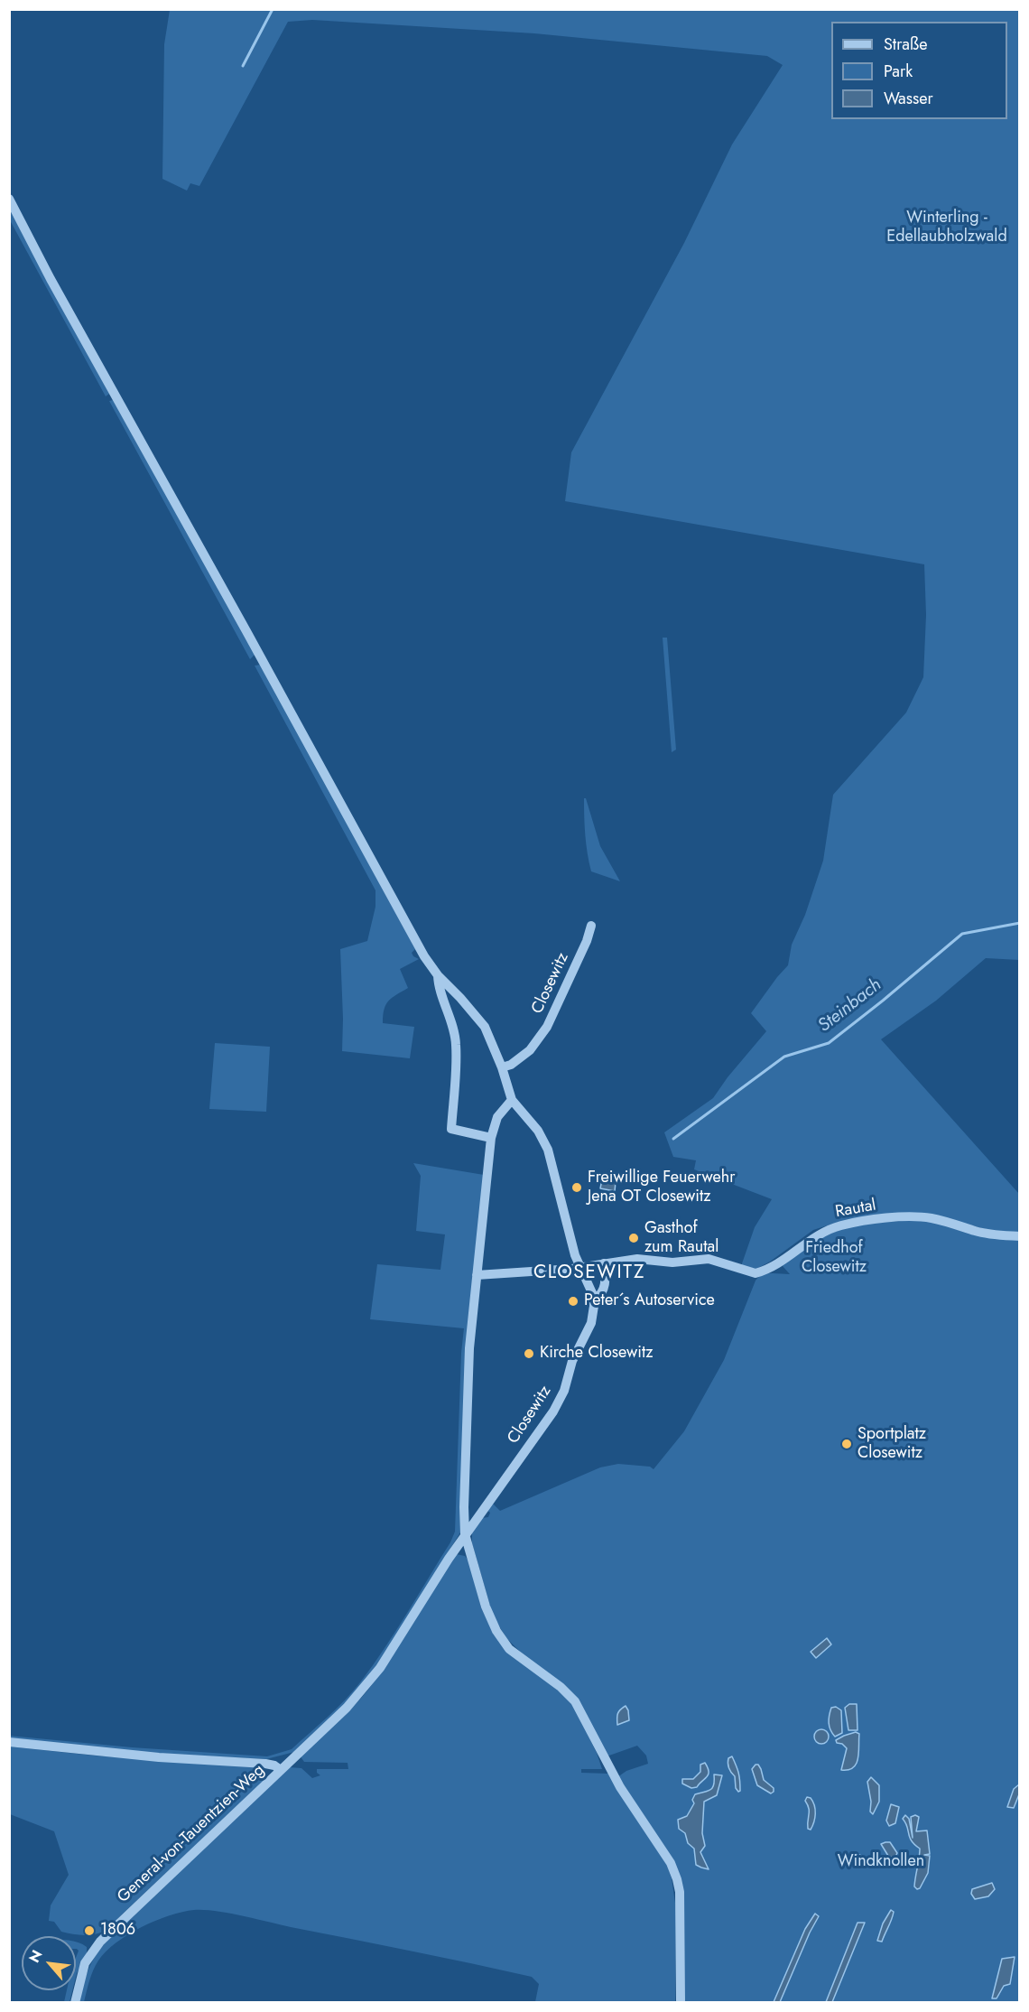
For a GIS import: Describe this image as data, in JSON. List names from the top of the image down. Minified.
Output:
{"streets":{"street":["Closewitz","Rautal","General-von-Tauentzien-Weg"]},"crossings":[["Closewitz","Rautal"],["Closewitz","General-von-Tauentzien-Weg"]],"districts":["CLOSEWITZ"],"water":["Steinbach"],"parks":["Winterling - Edellaubholzwald","Friedhof Closewitz","Windknollen"],"places":["Freiwillige Feuerwehr Jena OT Closewitz","Gasthof zum Rautal","Peter´s Autoservice","Kirche Closewitz","Sportplatz Closewitz","1806"],"legend":["Straße","Park","Wasser"],"north":"top left"}
